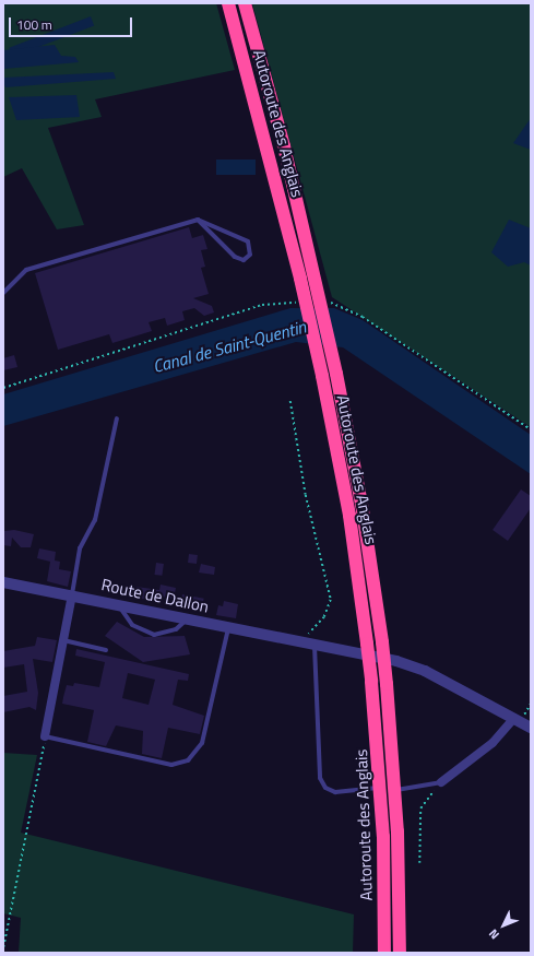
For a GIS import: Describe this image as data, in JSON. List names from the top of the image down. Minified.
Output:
{"streets":{"highway":["Autoroute des Anglais"],"street":["Route de Dallon"]},"water":["Canal de Saint-Quentin"],"scale_bar":"100 m","north":"bottom left"}
